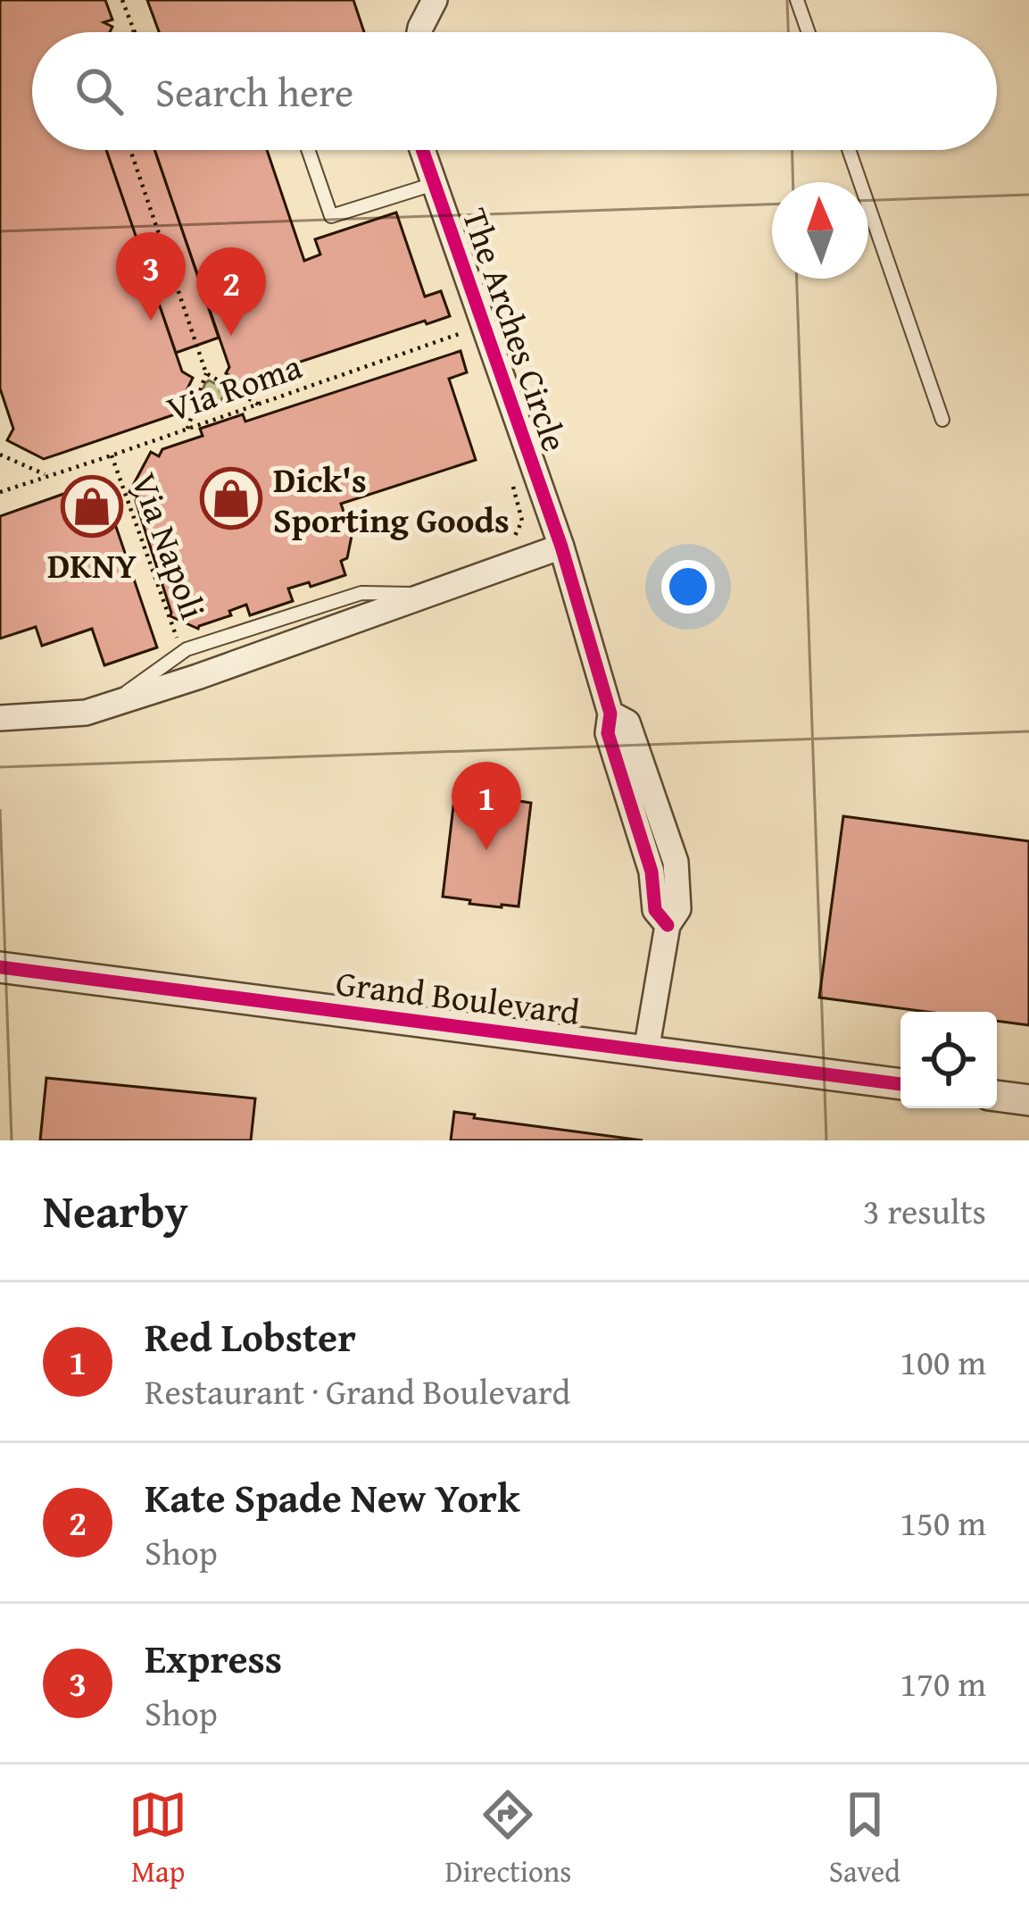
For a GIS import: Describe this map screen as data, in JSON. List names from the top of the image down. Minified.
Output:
{"streets":{"street":["The Arches Circle","Grand Boulevard"],"path":["Via Roma","Via Napoli"]},"crossings":[["The Arches Circle","Via Roma"],["The Arches Circle","Grand Boulevard"],["Via Roma","Via Napoli"]],"places":{"shop":["Dick's Sporting Goods","DKNY"]},"north":"top","page":{"search":"Search here","pins":["3","2","1"],"heading":["Nearby","3 results"],"list":[{"mark":"1","name":"Red Lobster","note":"Restaurant · Grand Boulevard","value":"100 m"},{"mark":"2","name":"Kate Spade New York","note":"Shop","value":"150 m"},{"mark":"3","name":"Express","note":"Shop","value":"170 m"}],"nav":["Map","Directions","Saved"]}}
